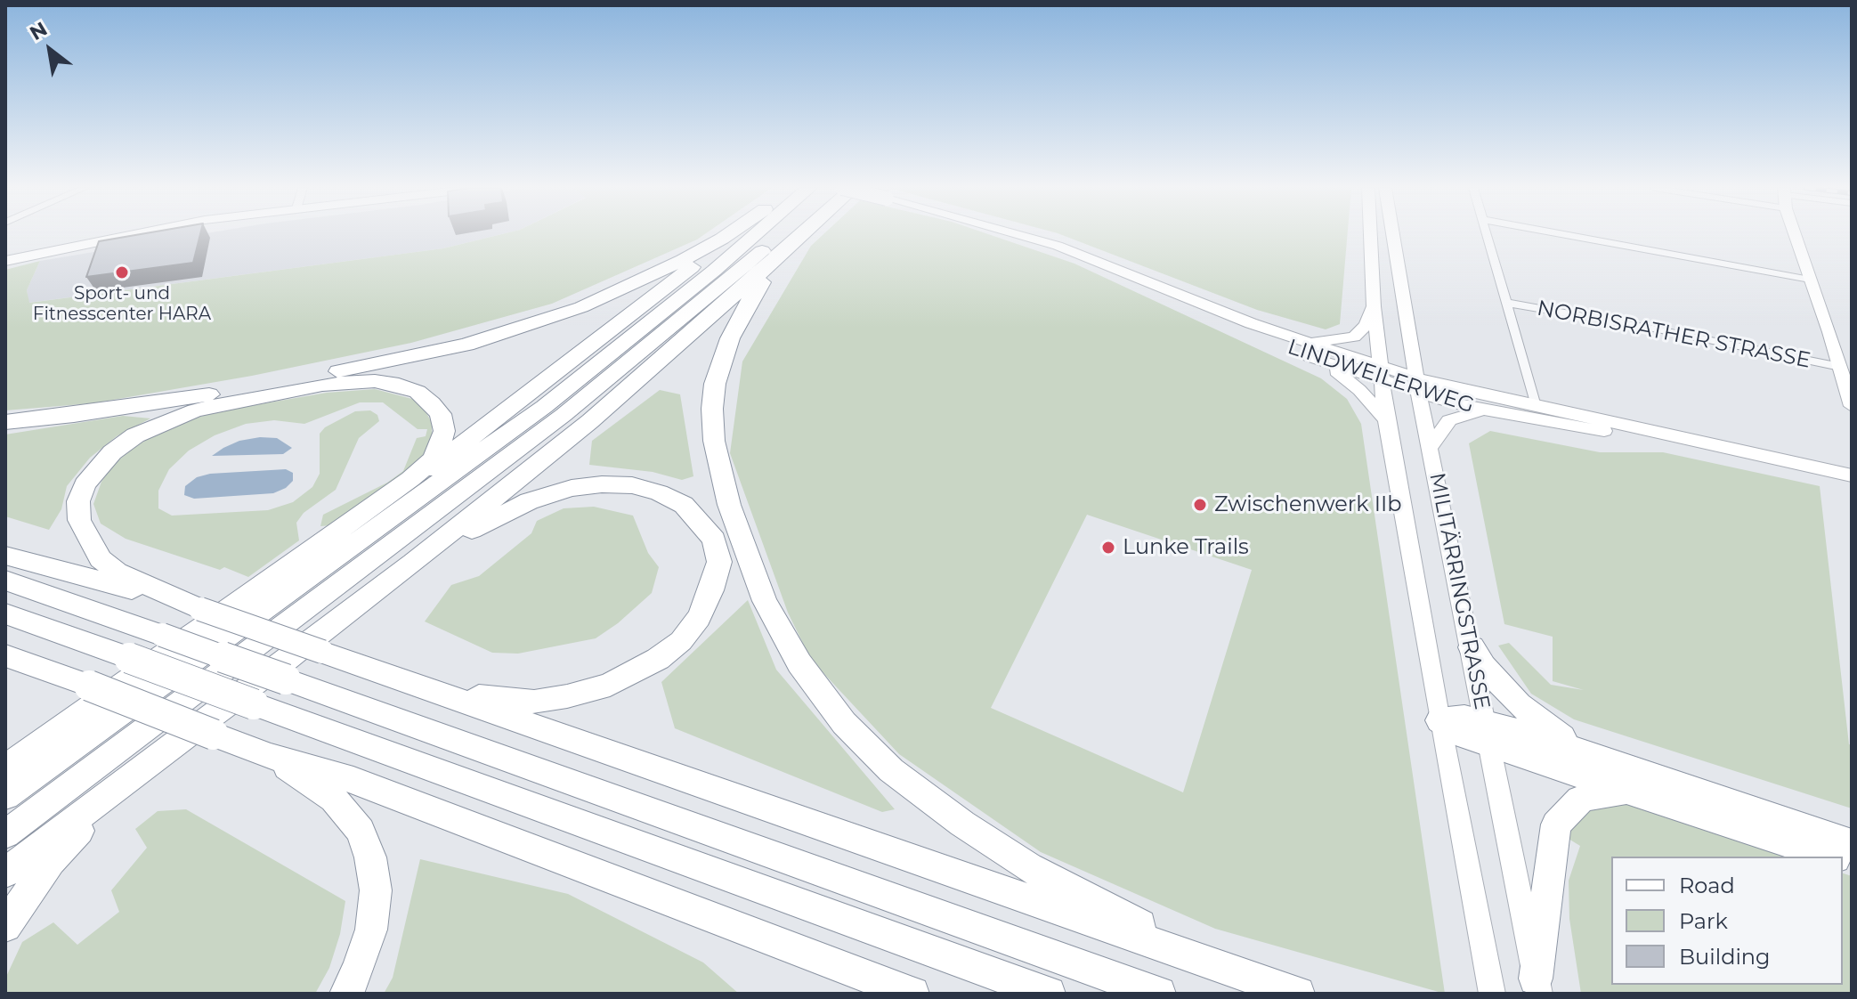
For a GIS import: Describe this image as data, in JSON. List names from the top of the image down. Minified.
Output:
{"streets":{"street":["NORBISRATHER STRASSE","LINDWEILERWEG","MILITÄRRINGSTRASSE"]},"crossings":[["LINDWEILERWEG","MILITÄRRINGSTRASSE"]],"places":["Sport- und Fitnesscenter HARA","Zwischenwerk IIb","Lunke Trails"],"legend":["Road","Park","Building"],"north":"top left"}
